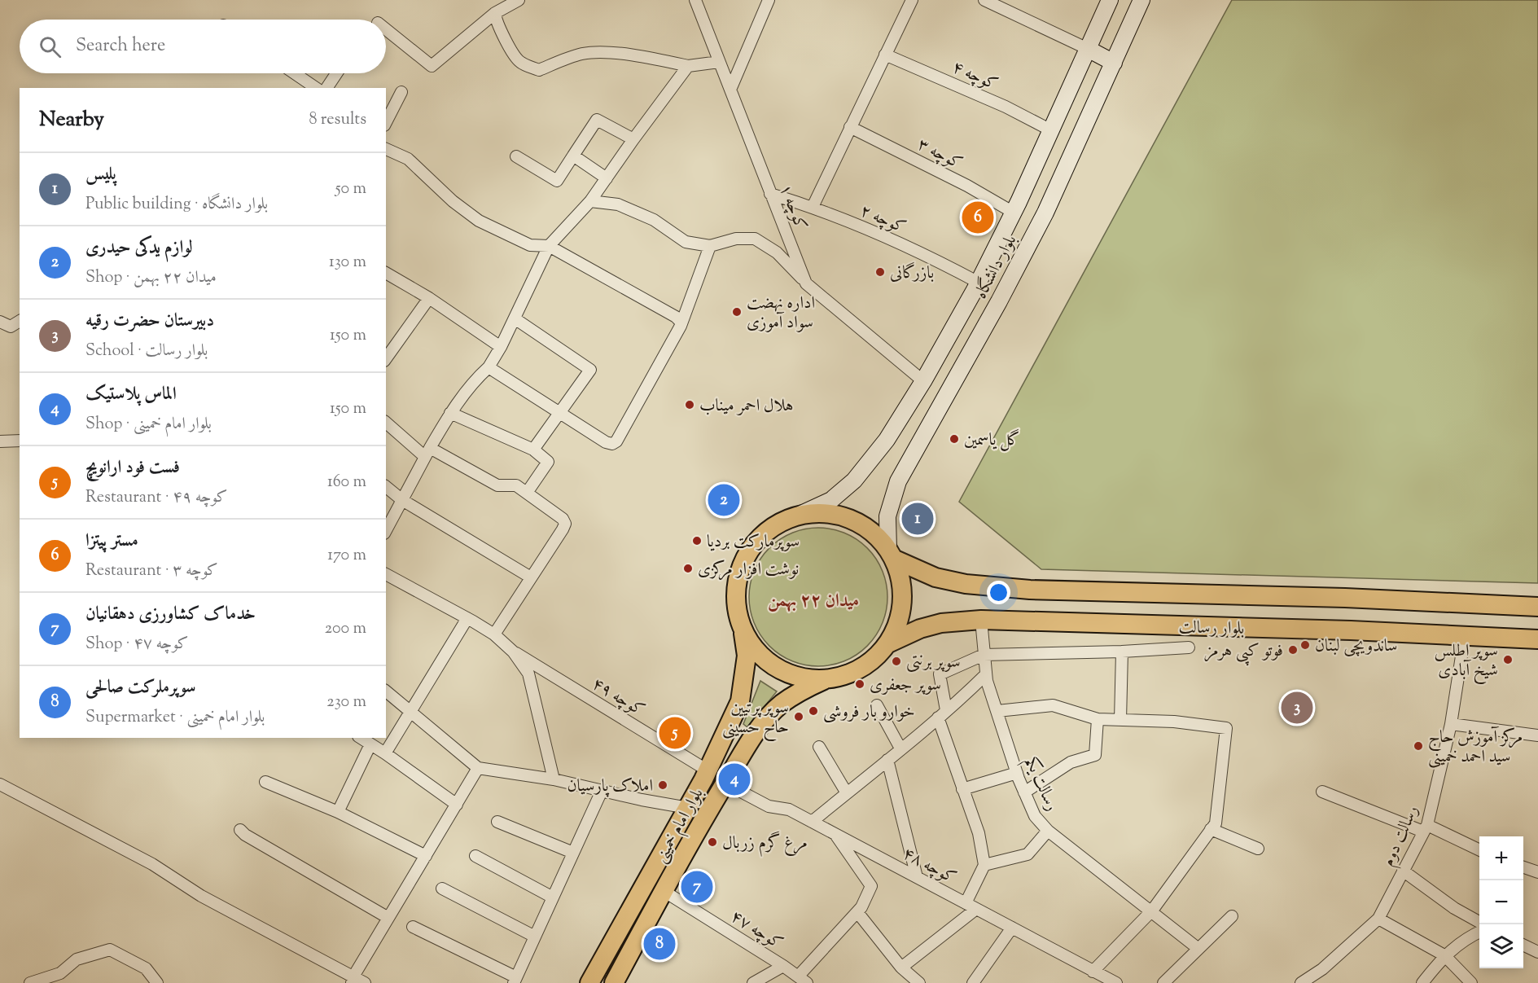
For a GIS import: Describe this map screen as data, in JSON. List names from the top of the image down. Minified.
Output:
{"streets":{"main road":["بلوار دانشگاه","بلوار رسالت","بلوار امام خمینی"],"street":["کوچه ۴","کوچه ۳","کوچه ۱","کوچه ۲","کوچه ۴۹","رسالت یکم","رسالت دوم","کوچه ۴۸","کوچه ۴۷"]},"crossings":[["کوچه ۴","بلوار دانشگاه"],["کوچه ۳","بلوار دانشگاه"],["کوچه ۱","کوچه ۲"],["کوچه ۱","بلوار دانشگاه"],["کوچه ۲","بلوار دانشگاه"],["بلوار دانشگاه","بلوار رسالت"],["بلوار دانشگاه","بلوار امام خمینی"],["بلوار رسالت","رسالت یکم"],["بلوار رسالت","بلوار امام خمینی"],["بلوار رسالت","رسالت دوم"],["کوچه ۴۹","بلوار امام خمینی"],["بلوار امام خمینی","کوچه ۴۸"],["بلوار امام خمینی","کوچه ۴۷"]],"districts":["میدان ۲۲ بهمن"],"places":["بازرگانی","اداره نهضت سواد آموزی","هلال احمر میناب","گل یاسمین","سوپرمارکت بردیا","نوشت افزار مرکزی","ساندویچی لبنان","فوتو کپی هرمز","سوپر اطلس شیخ آبادی","سوپر برنتی","سوپر جعفری","خوارو بار فروشی","سوپر پرتیین حاح حسینی","مرکز آموزش حاج سید احمد خمینی","املاک پارسیان","مرغ گرم زربال"],"page":{"search":"Search here","heading":["Nearby","8 results"],"list":[{"mark":"1","name":"پلیس","note":"Public building · بلوار دانشگاه","value":"50 m"},{"mark":"2","name":"لوازم یدکی حیدری","note":"Shop · میدان ۲۲ بهمن","value":"130 m"},{"mark":"3","name":"دبیرستان حضرت رقیه","note":"School · بلوار رسالت","value":"150 m"},{"mark":"4","name":"الماس پلاستیک","note":"Shop · بلوار امام خمینی","value":"150 m"},{"mark":"5","name":"فست فود ارانویچ","note":"Restaurant · کوچه ۴۹","value":"160 m"},{"mark":"6","name":"مستر پیتزا","note":"Restaurant · کوچه ۳","value":"170 m"},{"mark":"7","name":"خدماک کشاورزی دهقانیان","note":"Shop · کوچه ۴۷","value":"200 m"},{"mark":"8","name":"سوپرملرکت صالحی","note":"Supermarket · بلوار امام خمینی","value":"230 m"}],"pins":["6","2","1","3","5","4","7","8"],"map_buttons":["+","−"]}}
